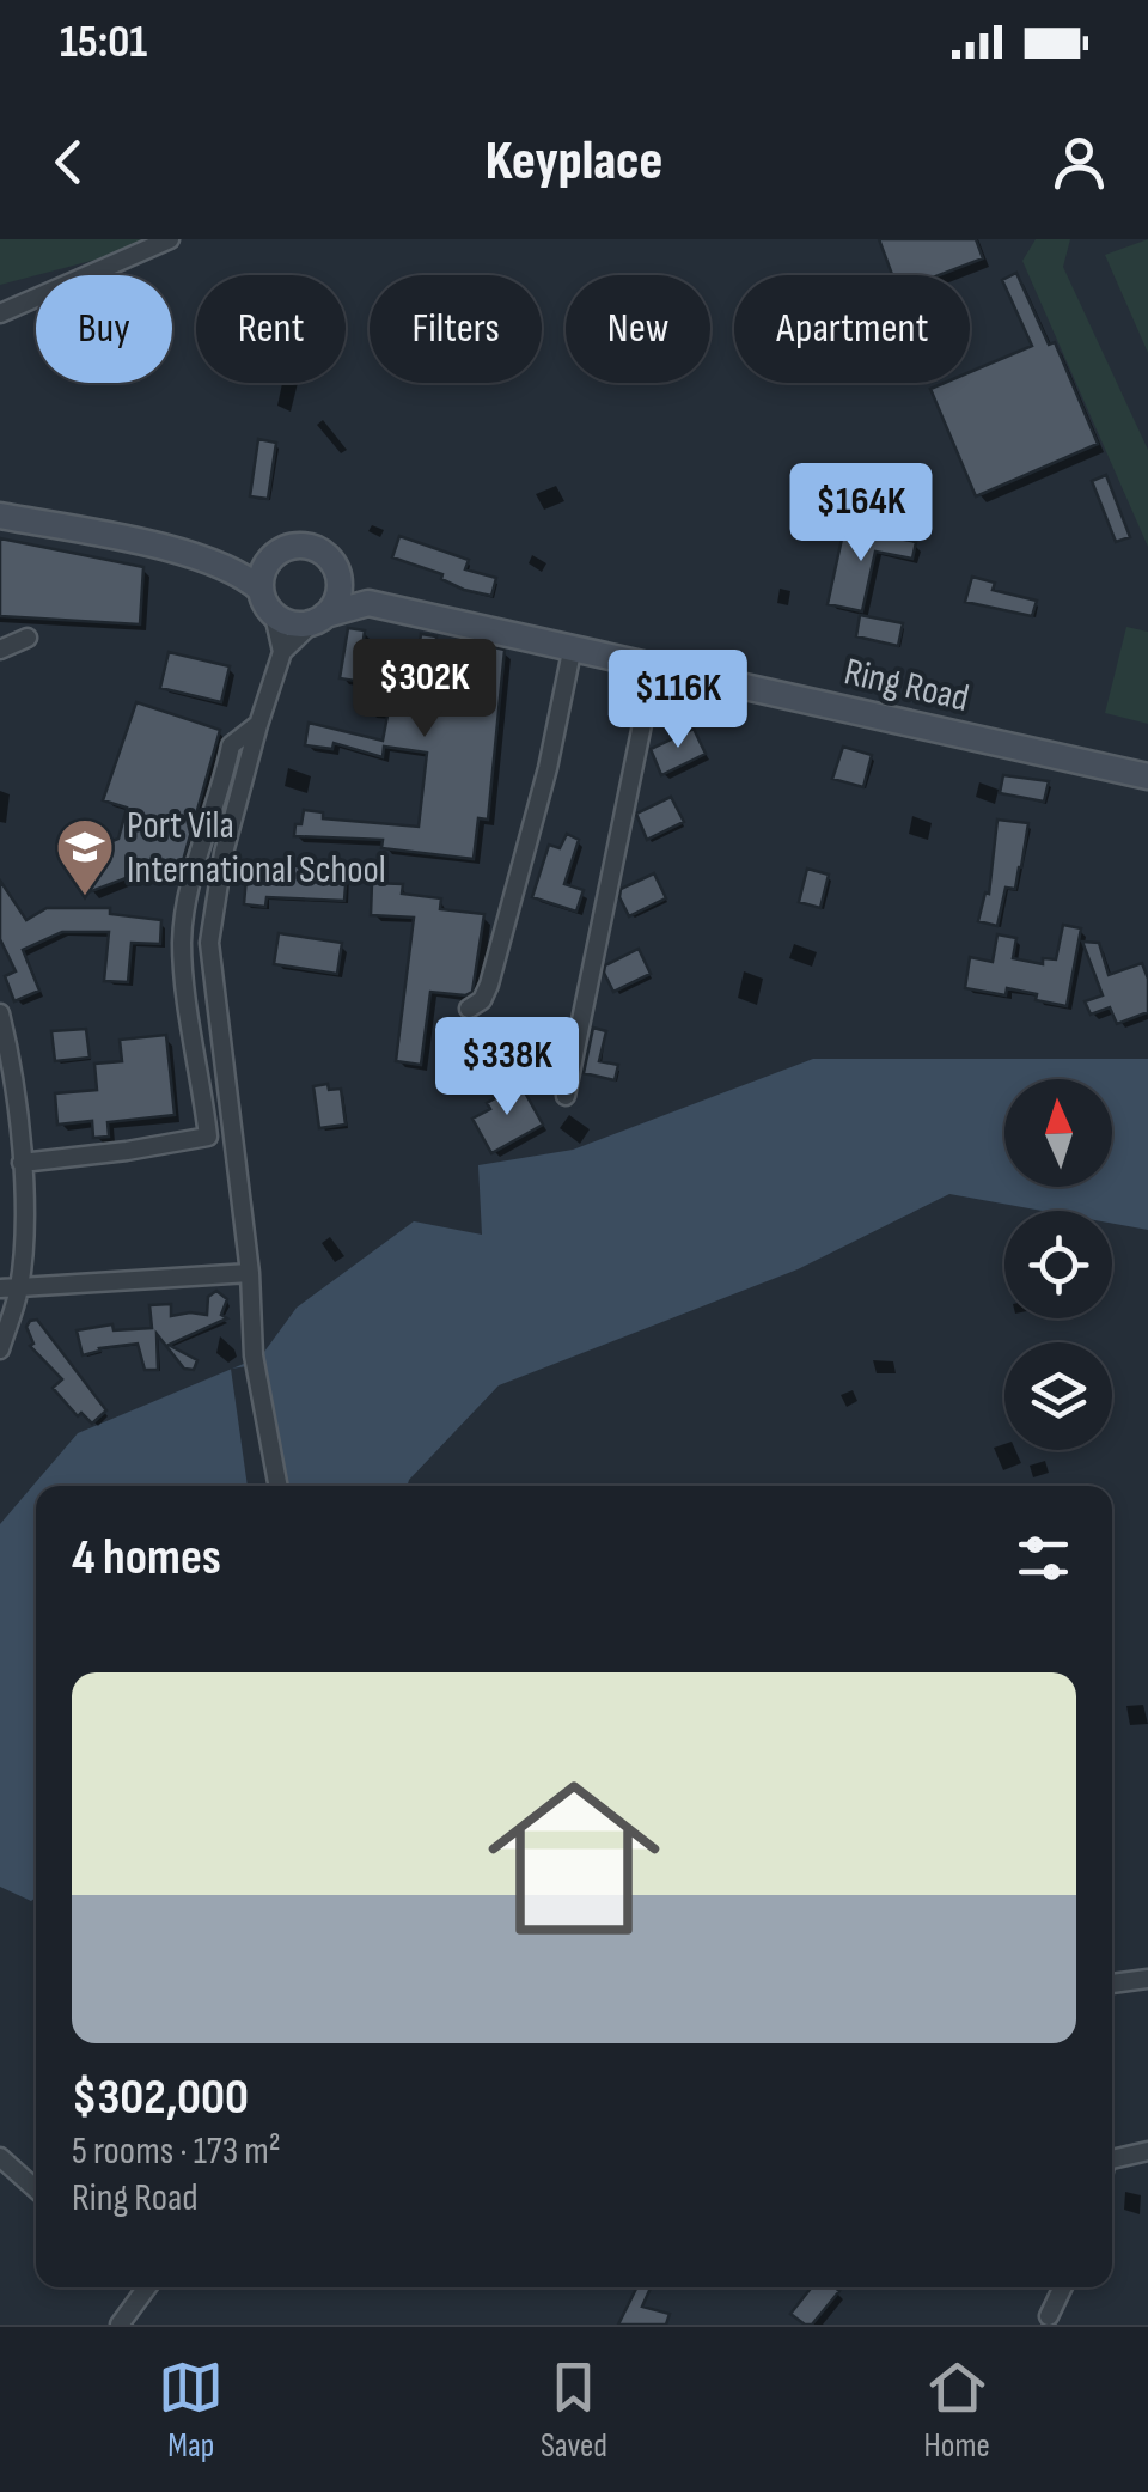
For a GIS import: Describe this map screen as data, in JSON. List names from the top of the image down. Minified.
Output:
{"streets":{"main road":["Ring Road"]},"places":{"school or university":["Port Vila International School"]},"north":"top","page":{"status":"15:01","header":"Keyplace","chip":["Buy","Rent","Filters","New","Apartment"],"price":["$164K","$302K","$116K","$338K"],"heading":"4 homes","list":[{"name":"$302,000","note":"5 rooms · 173 m² · Ring Road"}],"tabs":["Map","Saved","Home"]}}
